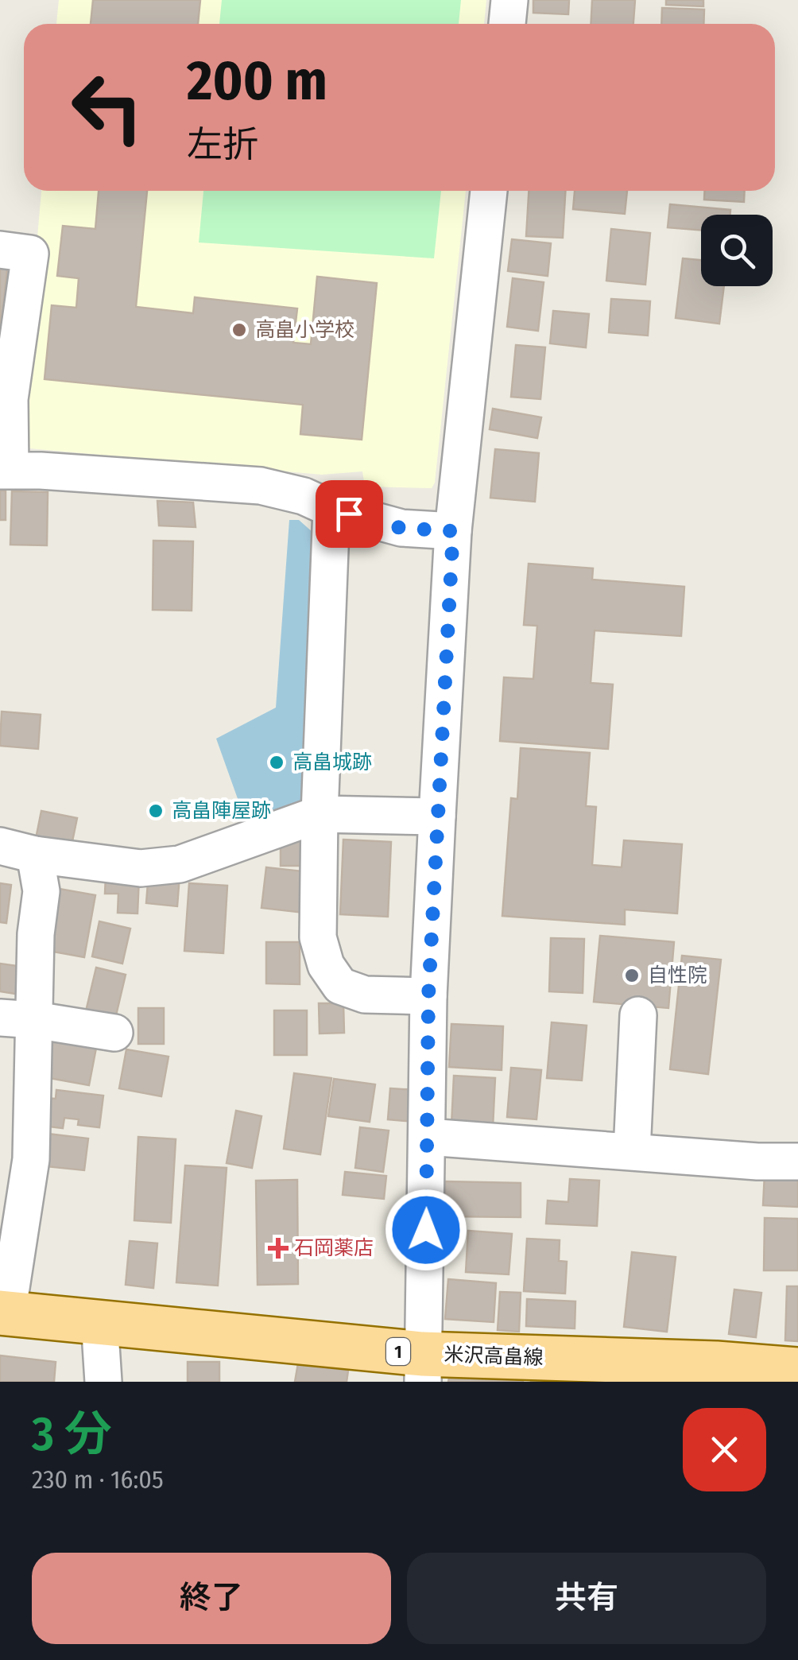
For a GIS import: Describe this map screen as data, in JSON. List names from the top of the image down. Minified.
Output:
{"streets":{"main road":["1","米沢高畠線"]},"places":{"other":["高畠小学校","高畠城跡","高畠陣屋跡","自性院"],"health":["石岡薬店"]},"page":{"turn":["200 m","左折"],"heading":["3 分","230 m · 16:05"],"buttons":["終了","共有"]}}
